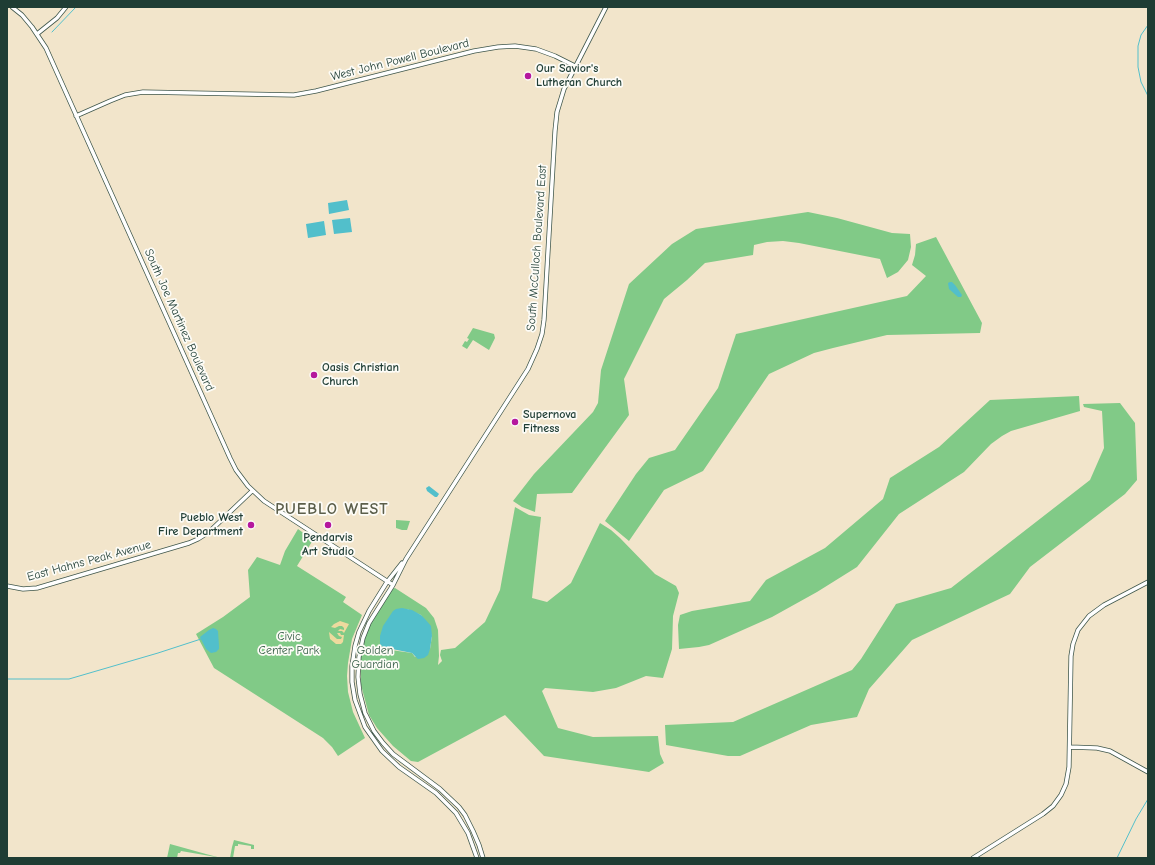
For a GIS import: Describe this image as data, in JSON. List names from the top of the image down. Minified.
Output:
{"streets":{"main road":["West John Powell Boulevard","South McCulloch Boulevard East","South Joe Martinez Boulevard","East Hahns Peak Avenue"]},"crossings":[["West John Powell Boulevard","South McCulloch Boulevard East"],["West John Powell Boulevard","South Joe Martinez Boulevard"],["South McCulloch Boulevard East","South Joe Martinez Boulevard"],["South Joe Martinez Boulevard","East Hahns Peak Avenue"]],"districts":["PUEBLO WEST"],"parks":["Civic Center Park","Golden Guardian"],"places":["Our Savior's Lutheran Church","Oasis Christian Church","Supernova Fitness","Pueblo West Fire Department","Pendarvis Art Studio"]}
